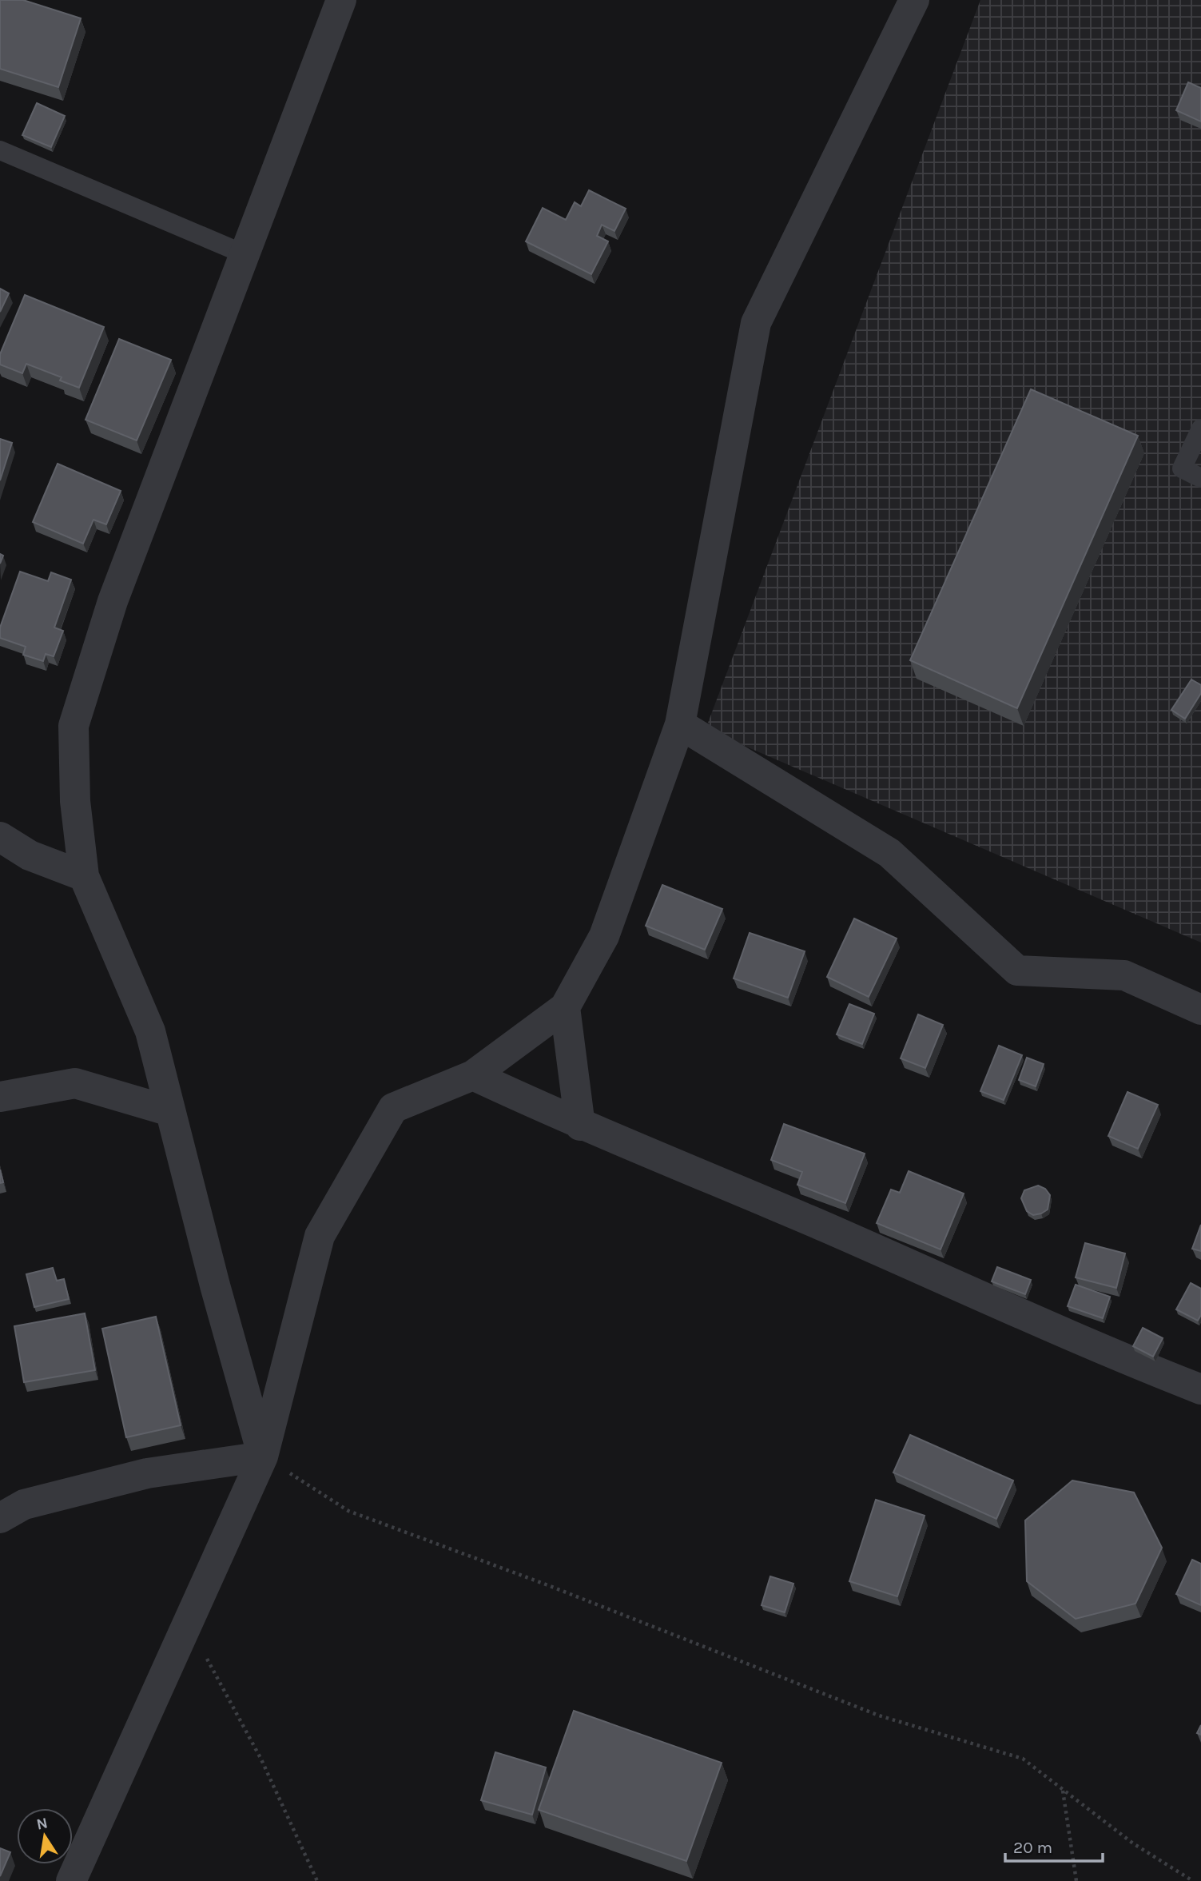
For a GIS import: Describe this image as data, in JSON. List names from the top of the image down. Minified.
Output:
{"scale_bar":"20 m","north":"top"}
